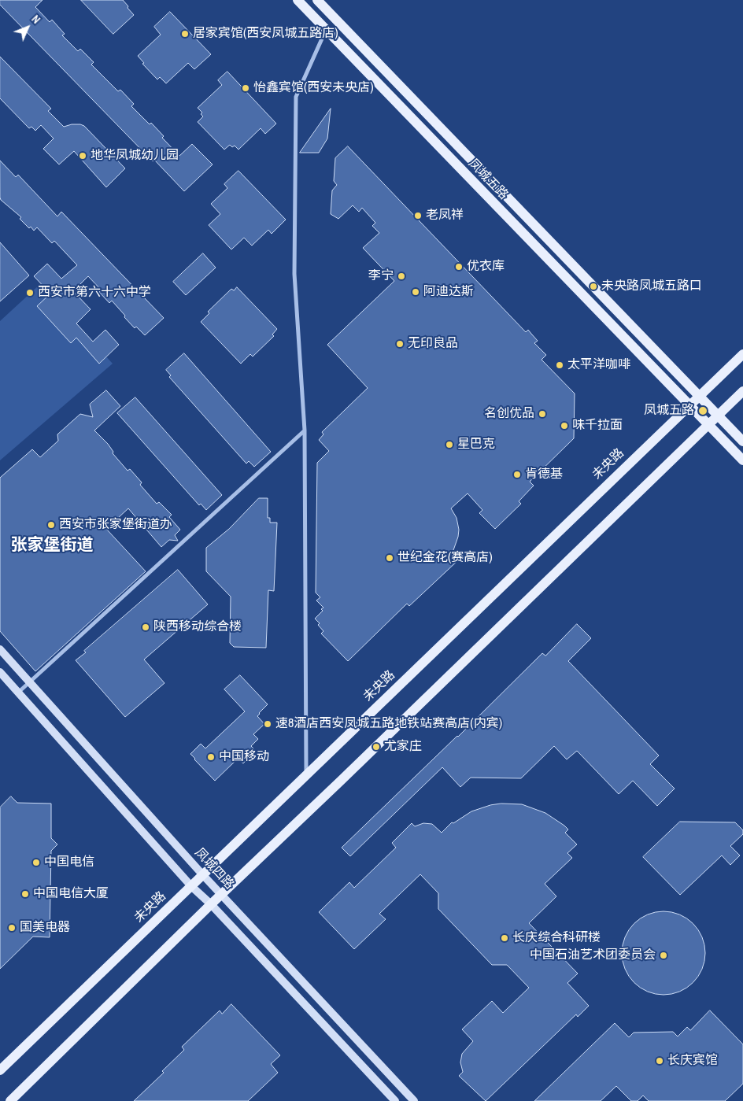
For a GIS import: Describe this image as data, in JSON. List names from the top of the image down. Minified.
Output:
{"streets":{"main road":["凤城五路","未央路"],"street":["凤城四路"]},"crossings":[["凤城五路","未央路"],["未央路","凤城四路"]],"districts":["张家堡街道"],"places":["居家宾馆(西安凤城五路店)","怡鑫宾馆(西安未央店)","地华凤城幼儿园","老凤祥","优衣库","李宁","未央路凤城五路口","阿迪达斯","西安市第六十六中学","无印良品","太平洋咖啡","凤城五路","名创优品","味千拉面","星巴克","肯德基","西安市张家堡街道办","世纪金花(赛高店)","陕西移动综合楼","速8酒店西安凤城五路地铁站赛高店(内宾)","尤家庄","中国移动","中国电信","中国电信大厦","国美电器","长庆综合科研楼","中国石油艺术团委员会","长庆宾馆"],"north":"top right"}
